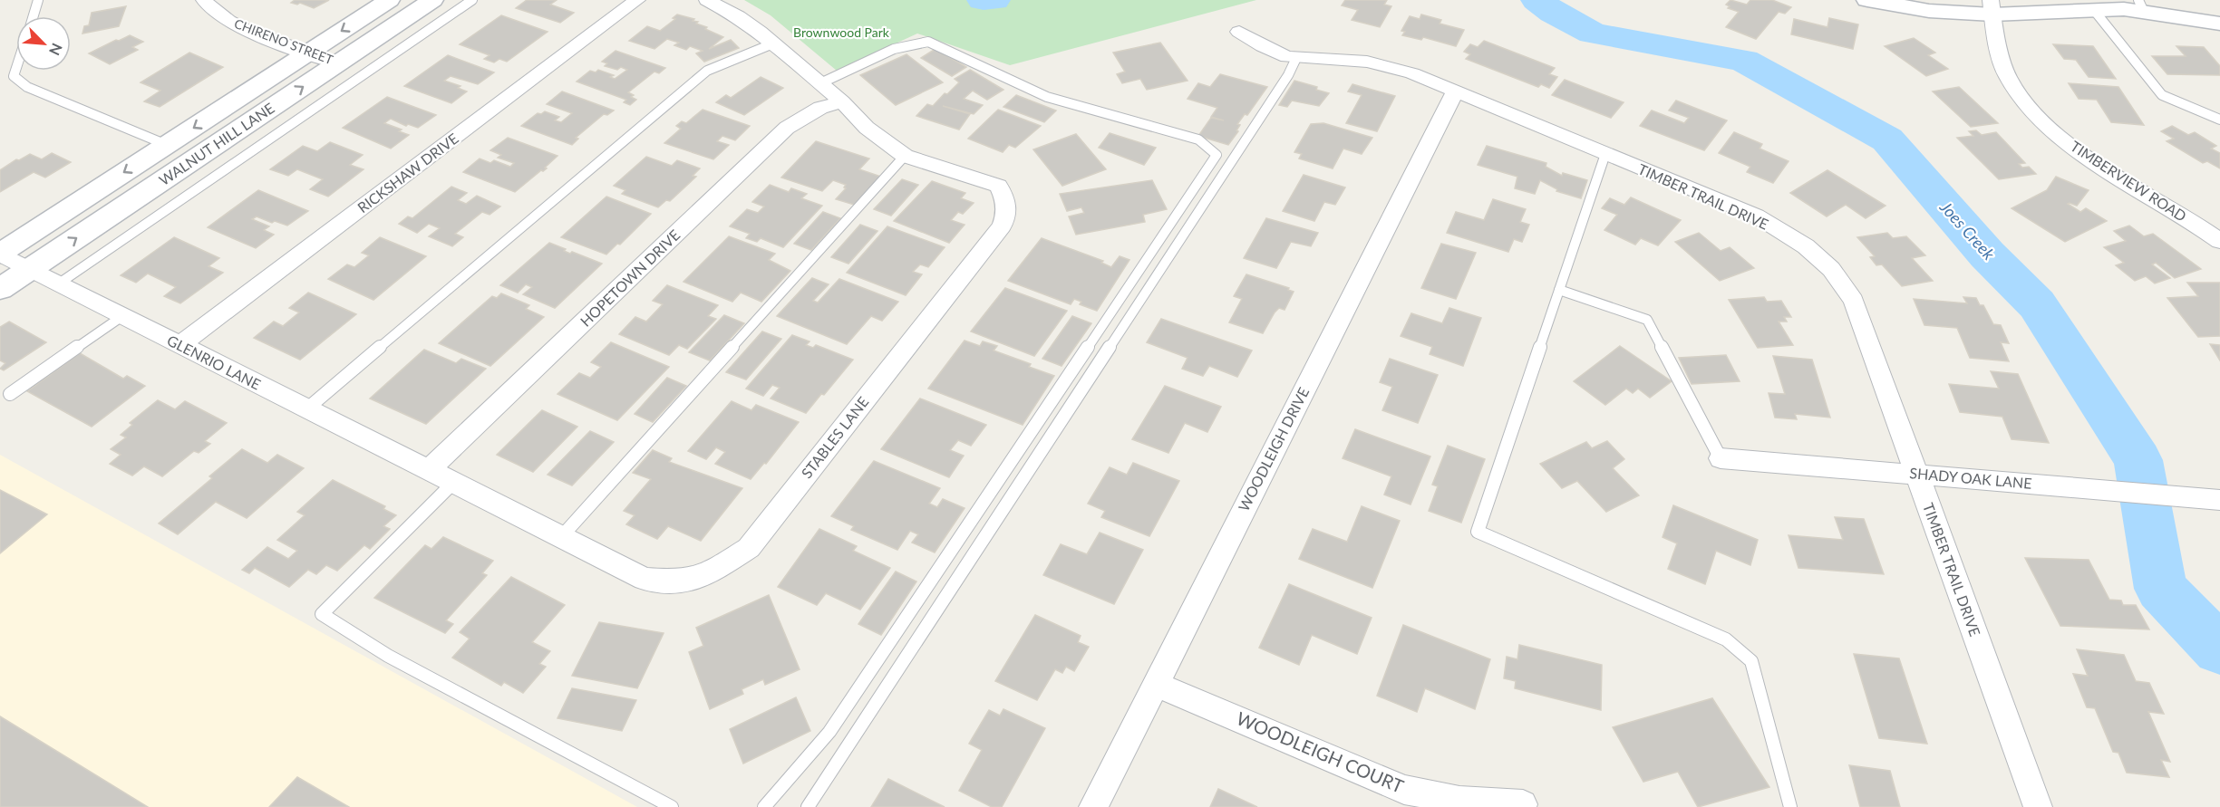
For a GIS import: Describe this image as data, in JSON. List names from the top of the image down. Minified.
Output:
{"streets":{"main road":["WALNUT HILL LANE"],"street":["CHIRENO STREET","RICKSHAW DRIVE","TIMBERVIEW ROAD","TIMBER TRAIL DRIVE","HOPETOWN DRIVE","GLENRIO LANE","STABLES LANE","WOODLEIGH DRIVE","SHADY OAK LANE","WOODLEIGH COURT"]},"crossings":[["CHIRENO STREET","WALNUT HILL LANE"],["WALNUT HILL LANE","GLENRIO LANE"],["RICKSHAW DRIVE","GLENRIO LANE"],["TIMBER TRAIL DRIVE","WOODLEIGH DRIVE"],["TIMBER TRAIL DRIVE","SHADY OAK LANE"],["HOPETOWN DRIVE","GLENRIO LANE"],["HOPETOWN DRIVE","STABLES LANE"],["GLENRIO LANE","STABLES LANE"],["WOODLEIGH DRIVE","WOODLEIGH COURT"]],"water":["Joes Creek"],"parks":["Brownwood Park"],"north":"bottom right"}
